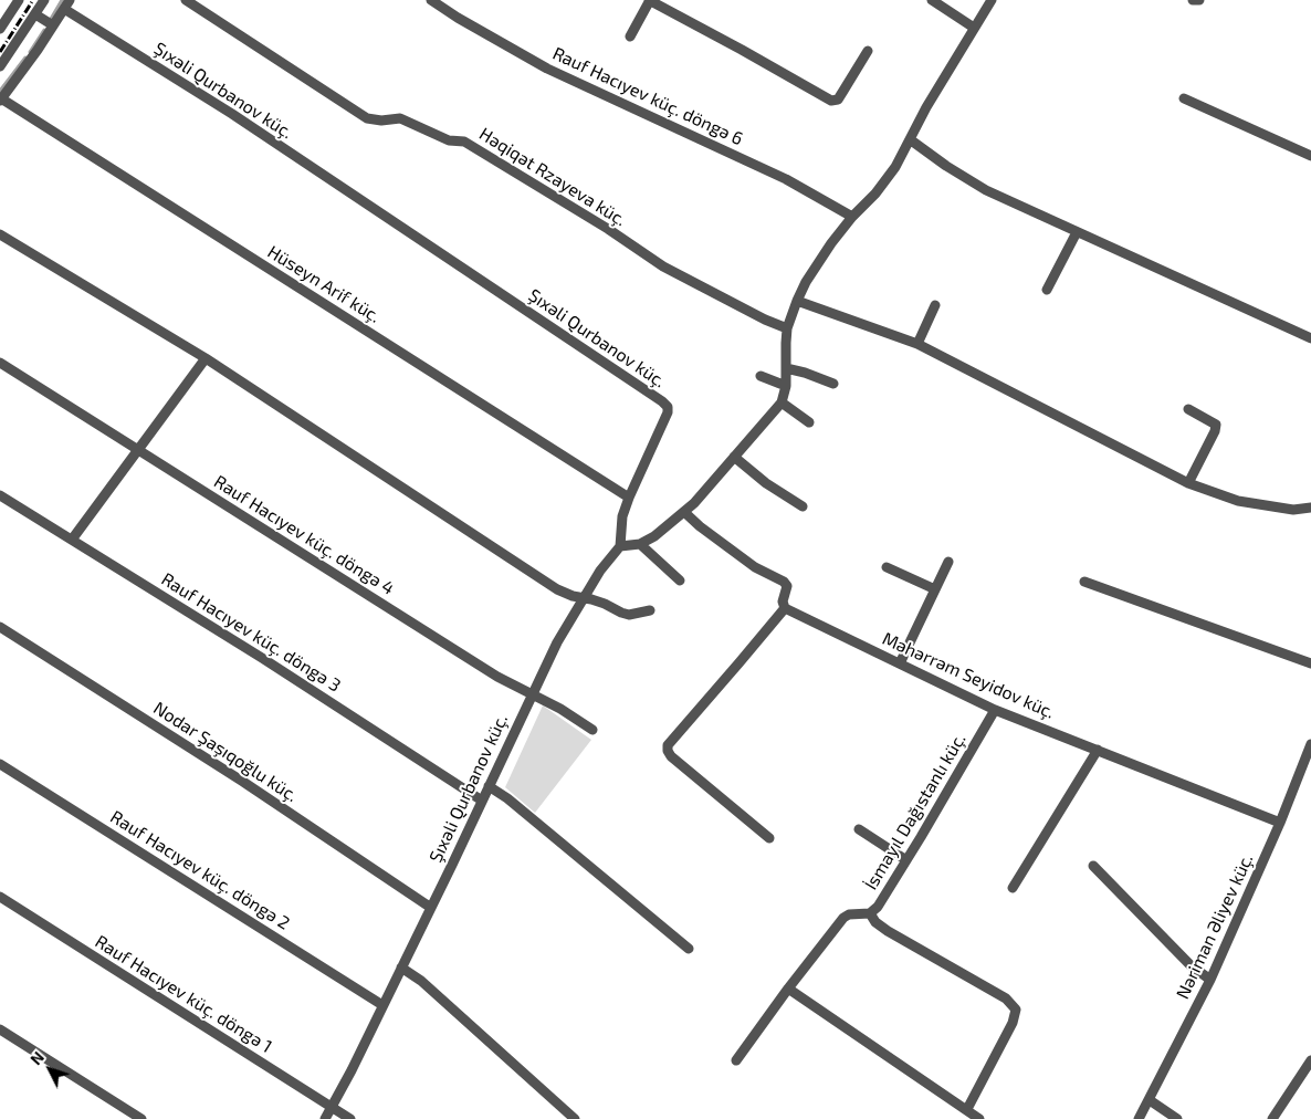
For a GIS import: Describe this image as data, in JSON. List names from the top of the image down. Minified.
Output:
{"streets":{"street":["Şıxəli Qurbanov küç.","Rauf Hacıyev küç. döngə 6","Həqiqət Rzayeva küç.","Hüseyn Arif küç.","Rauf Hacıyev küç. döngə 4","Rauf Hacıyev küç. döngə 3","Məhərrəm Seyidov küç.","Nodar Şaşıqoğlu küç.","İsmayıl Dağıstanlı küç.","Rauf Hacıyev küç. döngə 2","Nəriman Əliyev küç.","Rauf Hacıyev küç. döngə 1"]},"crossings":[["Şıxəli Qurbanov küç.","Hüseyn Arif küç."],["Şıxəli Qurbanov küç.","Rauf Hacıyev küç. döngə 4"],["Şıxəli Qurbanov küç.","Rauf Hacıyev küç. döngə 3"],["Şıxəli Qurbanov küç.","Nodar Şaşıqoğlu küç."],["Şıxəli Qurbanov küç.","Rauf Hacıyev küç. döngə 2"],["Şıxəli Qurbanov küç.","Rauf Hacıyev küç. döngə 1"],["Məhərrəm Seyidov küç.","İsmayıl Dağıstanlı küç."],["Məhərrəm Seyidov küç.","Nəriman Əliyev küç."]],"north":"top left"}
